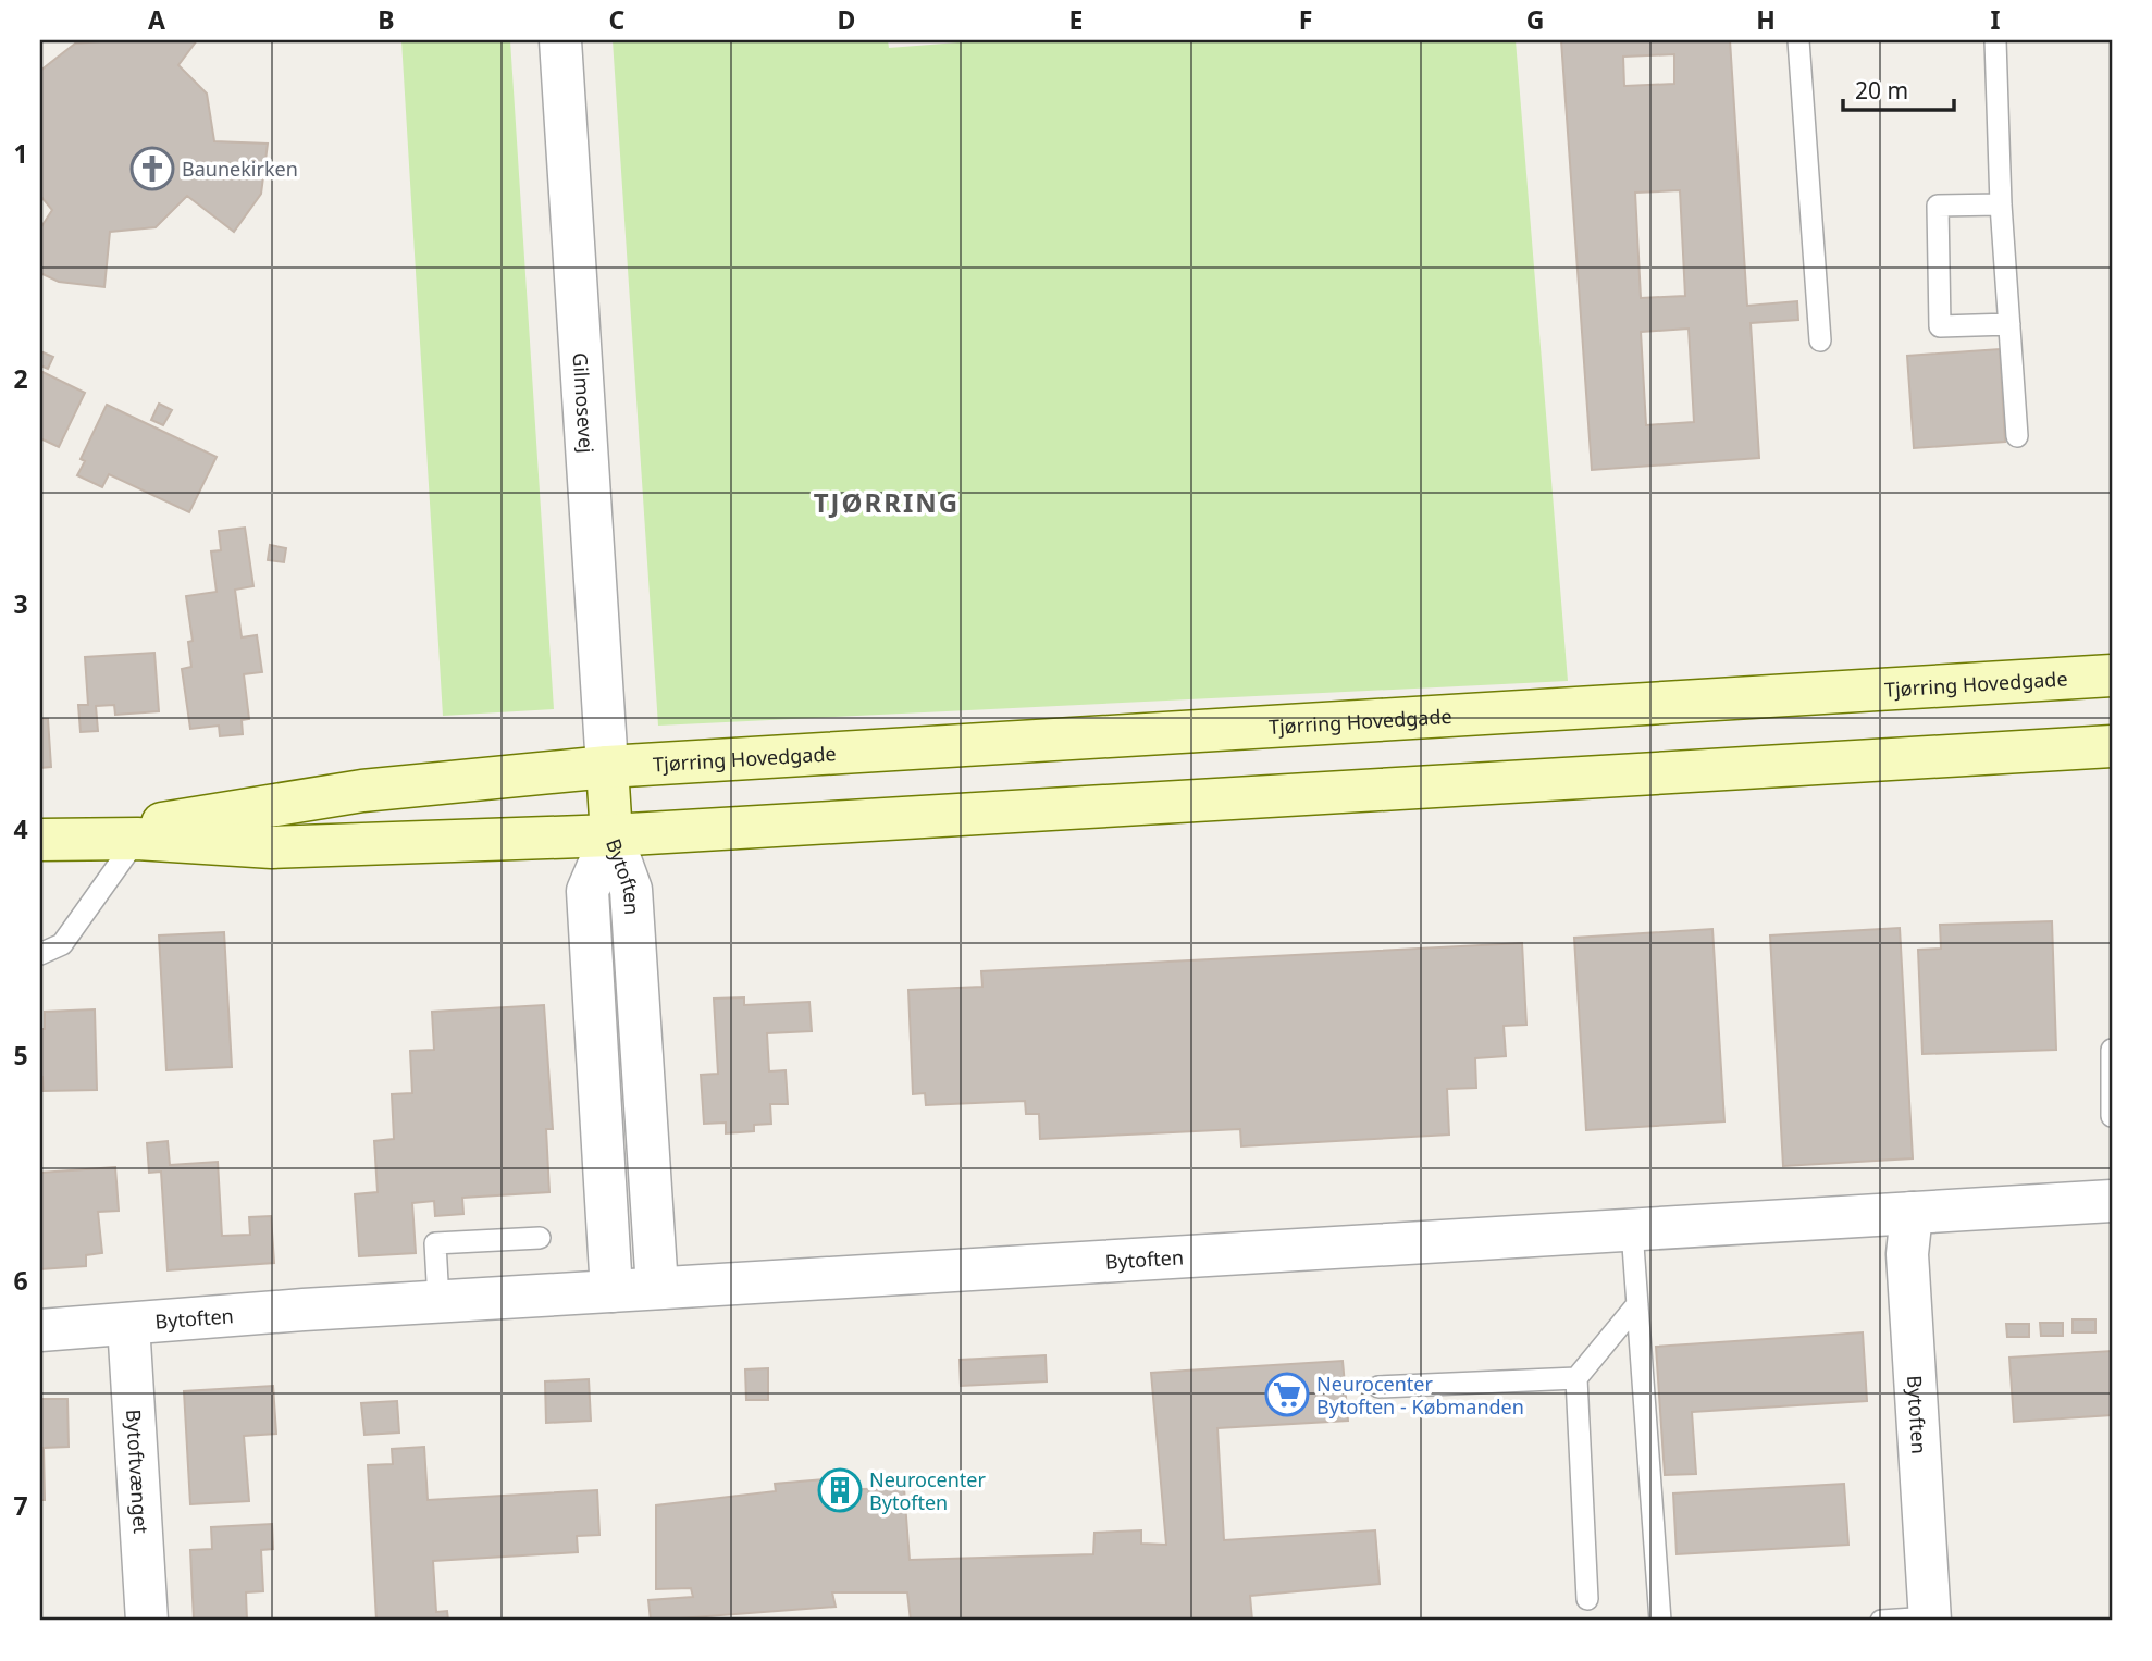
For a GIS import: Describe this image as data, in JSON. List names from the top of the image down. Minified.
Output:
{"streets":{"main road":["Tjørring Hovedgade"],"street":["Gilmosevej","Bytoften","Bytoftvænget"]},"crossings":[["Gilmosevej","Tjørring Hovedgade"],["Tjørring Hovedgade","Bytoften"],["Bytoften","Bytoftvænget"]],"districts":["TJØRRING"],"places":{"church":["Baunekirken"],"supermarket":["Neurocenter Bytoften - Købmanden"],"building":["Neurocenter Bytoften"]},"scale_bar":"20 m","grid":{"columns":["A","B","C","D","E","F","G","H","I"],"rows":["1","2","3","4","5","6","7"]}}
